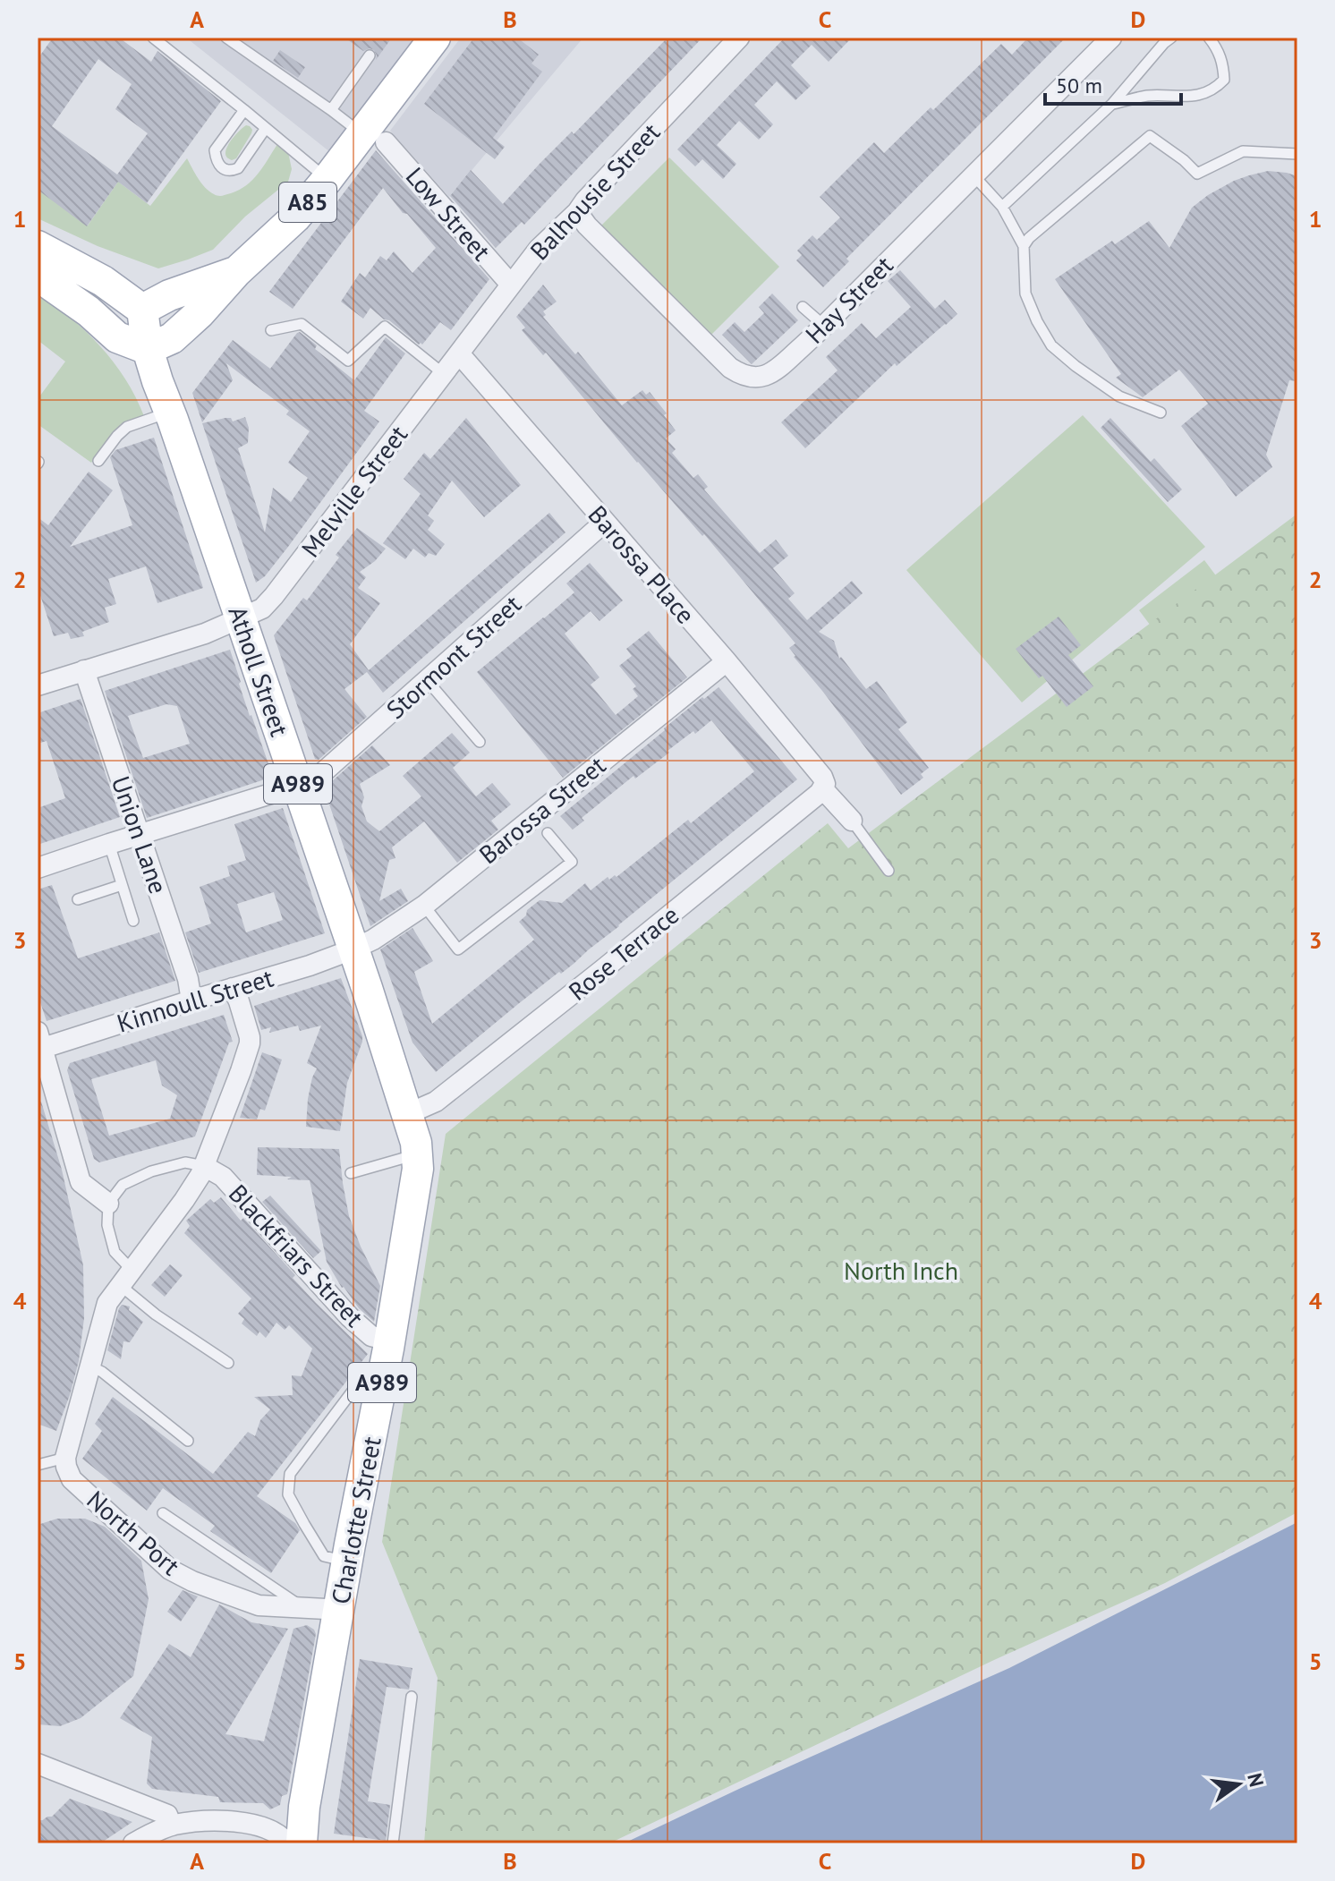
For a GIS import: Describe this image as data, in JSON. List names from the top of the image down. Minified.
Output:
{"streets":{"main road":["A85","Atholl Street","A989","Charlotte Street"],"street":["Balhousie Street","Low Street","Hay Street","Melville Street","Barossa Place","Stormont Street","Barossa Street","Union Lane","Rose Terrace","Kinnoull Street","Blackfriars Street","North Port"]},"crossings":[["Balhousie Street","Low Street"],["Balhousie Street","Hay Street"],["Balhousie Street","Melville Street"],["Balhousie Street","Barossa Place"],["A85","Low Street"],["A85","Atholl Street"],["Melville Street","Barossa Place"],["Melville Street","Atholl Street"],["Melville Street","Union Lane"],["Barossa Place","Stormont Street"],["Barossa Place","Barossa Street"],["Barossa Place","Rose Terrace"],["Stormont Street","Atholl Street"],["Stormont Street","Union Lane"],["Atholl Street","Barossa Street"],["Atholl Street","Rose Terrace"],["Atholl Street","Kinnoull Street"],["Atholl Street","Charlotte Street"],["Barossa Street","Kinnoull Street"],["Union Lane","Kinnoull Street"],["Rose Terrace","Charlotte Street"],["Blackfriars Street","Charlotte Street"],["Charlotte Street","North Port"]],"parks":["North Inch"],"scale_bar":"50 m","north":"right","grid":{"columns":["A","B","C","D"],"rows":["1","2","3","4","5"]}}
